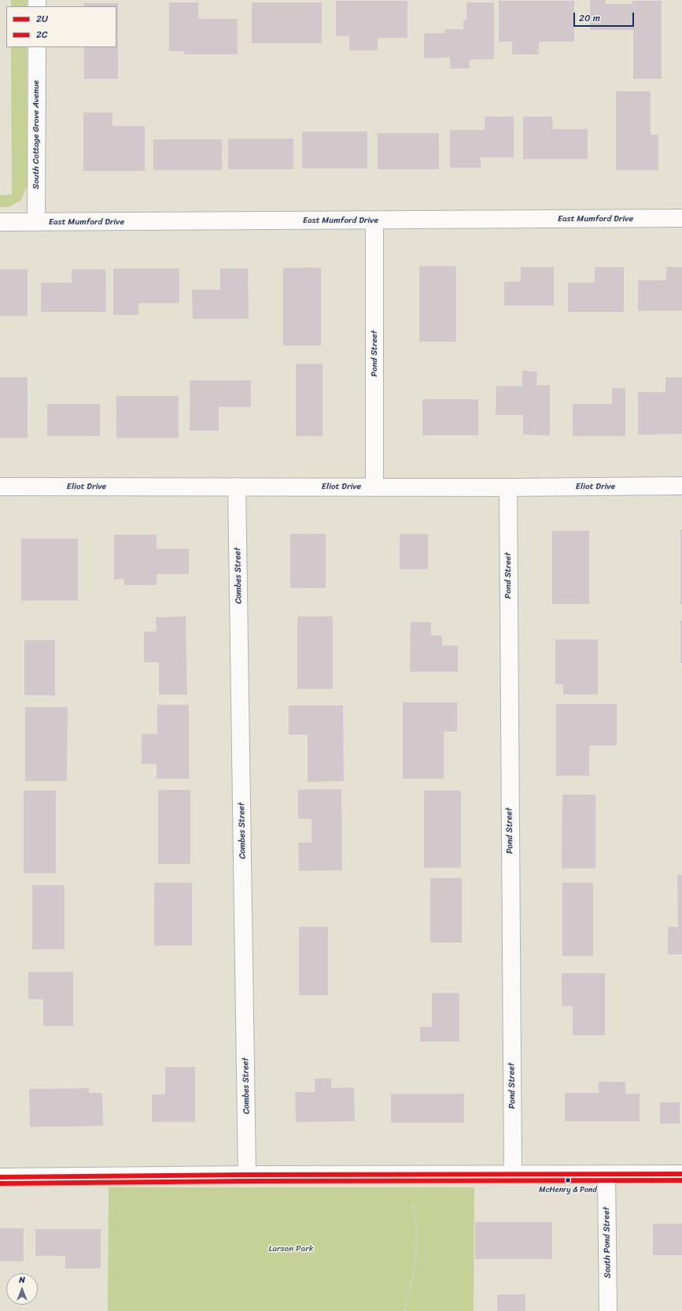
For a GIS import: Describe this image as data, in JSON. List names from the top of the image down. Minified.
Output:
{"streets":{"street":["South Cottage Grove Avenue","East Mumford Drive","Pond Street","Eliot Drive","Combes Street","South Pond Street"]},"crossings":[["South Cottage Grove Avenue","East Mumford Drive"],["East Mumford Drive","Pond Street"],["Pond Street","Eliot Drive"],["Eliot Drive","Combes Street"]],"parks":["Larson Park"],"places":["McHenry & Pond"],"lines":["transit line 2U","transit line 2C"],"legend":["2U","2C"],"scale_bar":"20 m","north":"top"}
